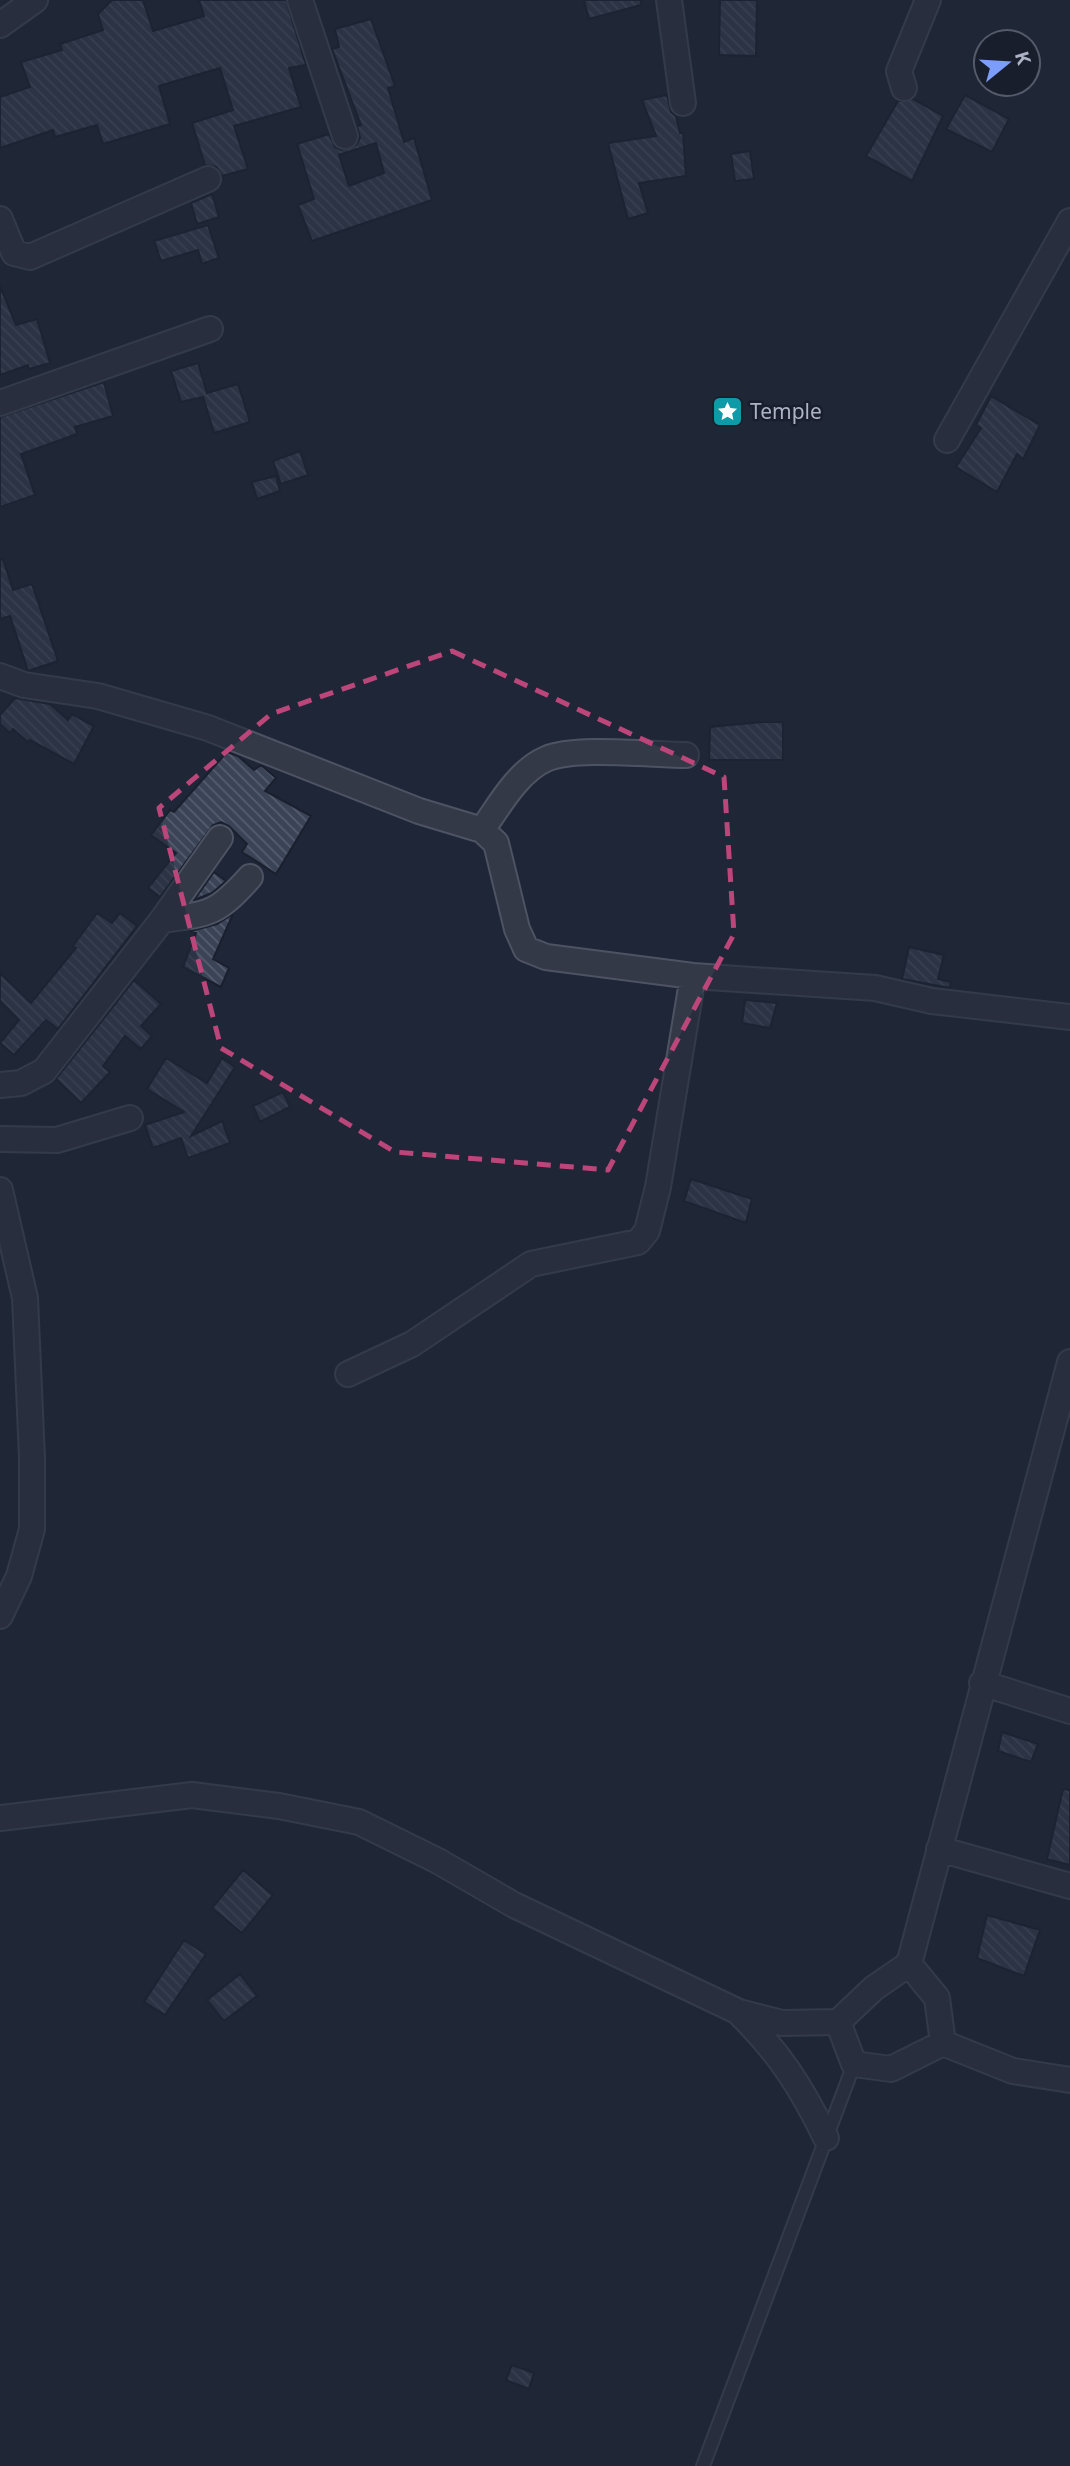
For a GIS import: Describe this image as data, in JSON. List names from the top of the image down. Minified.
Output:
{"places":{"place":["Temple"]},"north":"right"}
